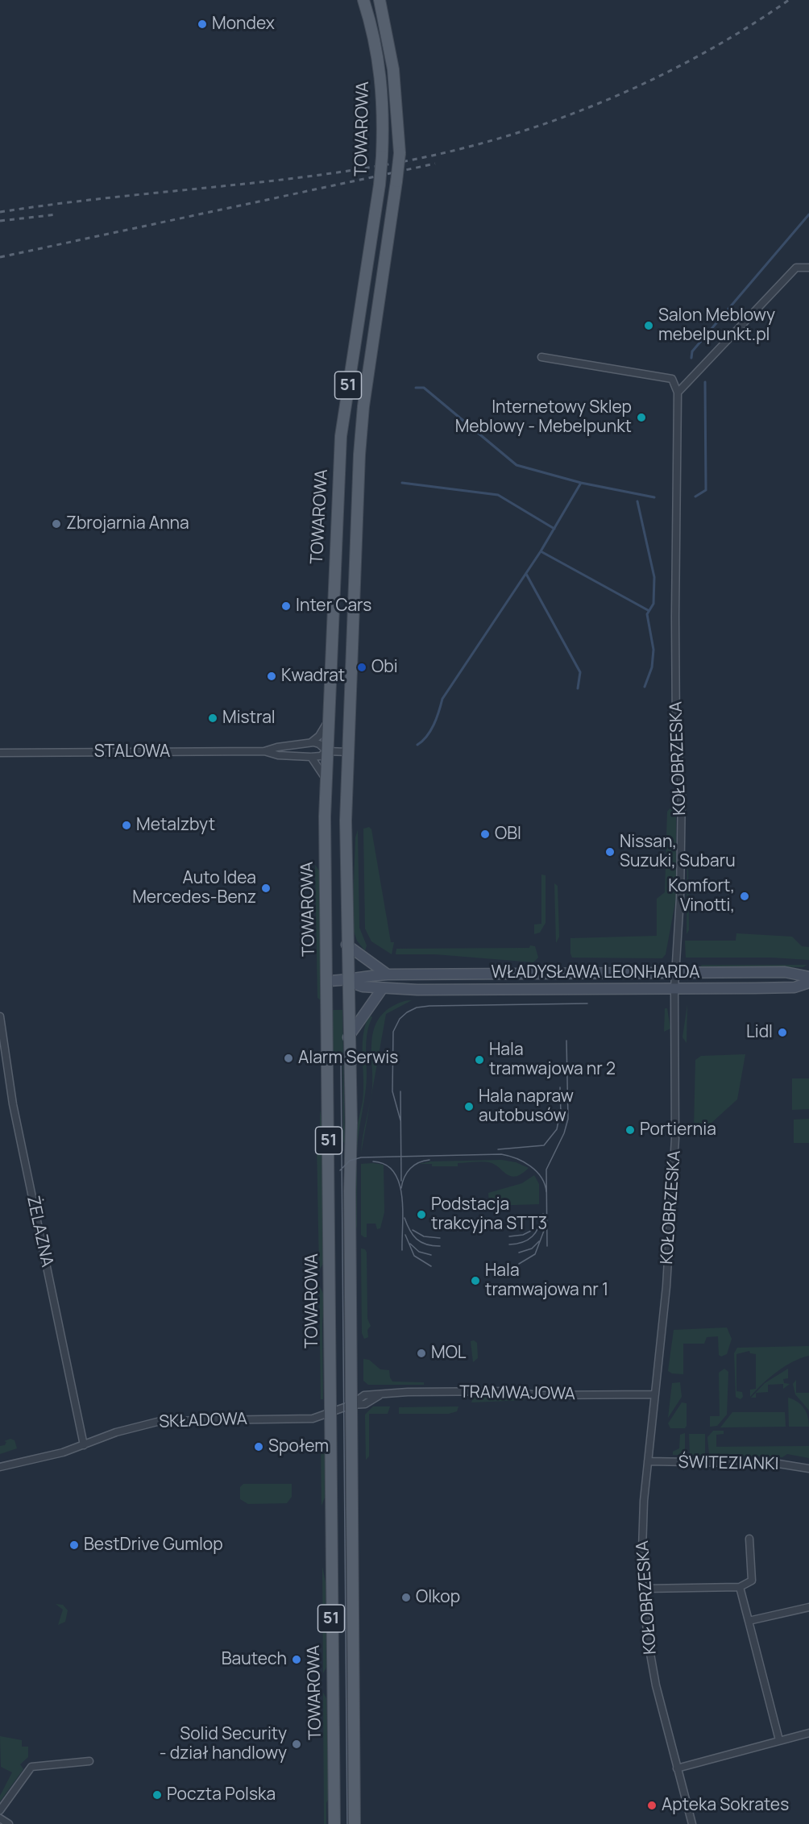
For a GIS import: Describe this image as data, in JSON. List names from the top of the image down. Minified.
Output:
{"streets":{"main road":["TOWAROWA","51","WŁADYSŁAWA LEONHARDA"],"street":["STALOWA","KOŁOBRZESKA","ŻELAZNA","TRAMWAJOWA","SKŁADOWA","ŚWITEZIANKI"]},"crossings":[["TOWAROWA","STALOWA"],["TOWAROWA","WŁADYSŁAWA LEONHARDA"],["TOWAROWA","TRAMWAJOWA"],["TOWAROWA","SKŁADOWA"],["KOŁOBRZESKA","WŁADYSŁAWA LEONHARDA"],["KOŁOBRZESKA","TRAMWAJOWA"],["KOŁOBRZESKA","ŚWITEZIANKI"],["ŻELAZNA","SKŁADOWA"],["TRAMWAJOWA","SKŁADOWA"]],"places":["Mondex","Salon Meblowy mebelpunkt.pl","Internetowy Sklep Meblowy - Mebelpunkt","Zbrojarnia Anna","Inter Cars","Obi","Kwadrat","Mistral","Metalzbyt","OBI","Nissan, Suzuki, Subaru","Auto Idea Mercedes-Benz","Komfort, Vinotti,","Lidl","Alarm Serwis","Hala tramwajowa nr 2","Hala napraw autobusów","Portiernia","Podstacja trakcyjna STT3","Hala tramwajowa nr 1","MOL","Społem","BestDrive Gumlop","Olkop","Bautech","Solid Security - dział handlowy","Poczta Polska","Apteka Sokrates"]}
